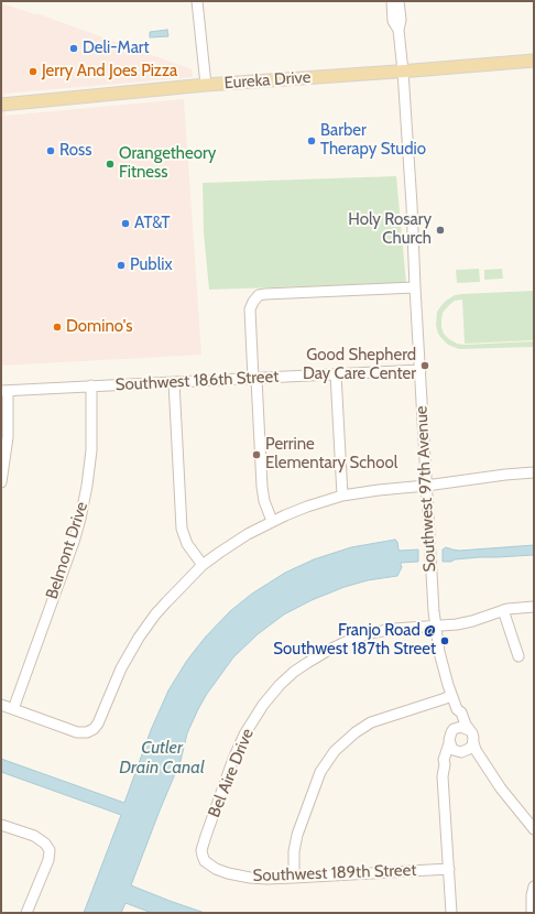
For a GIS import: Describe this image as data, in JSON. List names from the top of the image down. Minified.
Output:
{"streets":{"main road":["Eureka Drive"],"street":["Southwest 186th Street","Southwest 97th Avenue","Belmont Drive","Bel Aire Drive","Southwest 189th Street"]},"crossings":[["Eureka Drive","Southwest 97th Avenue"],["Southwest 186th Street","Southwest 97th Avenue"],["Southwest 186th Street","Belmont Drive"],["Southwest 97th Avenue","Bel Aire Drive"],["Bel Aire Drive","Southwest 189th Street"]],"water":["Cutler Drain Canal"],"places":["Deli-Mart","Jerry And Joes Pizza","Barber Therapy Studio","Ross","Orangetheory Fitness","AT&T","Holy Rosary Church","Publix","Domino's","Good Shepherd Day Care Center","Perrine Elementary School","Franjo Road @ Southwest 187th Street"]}
